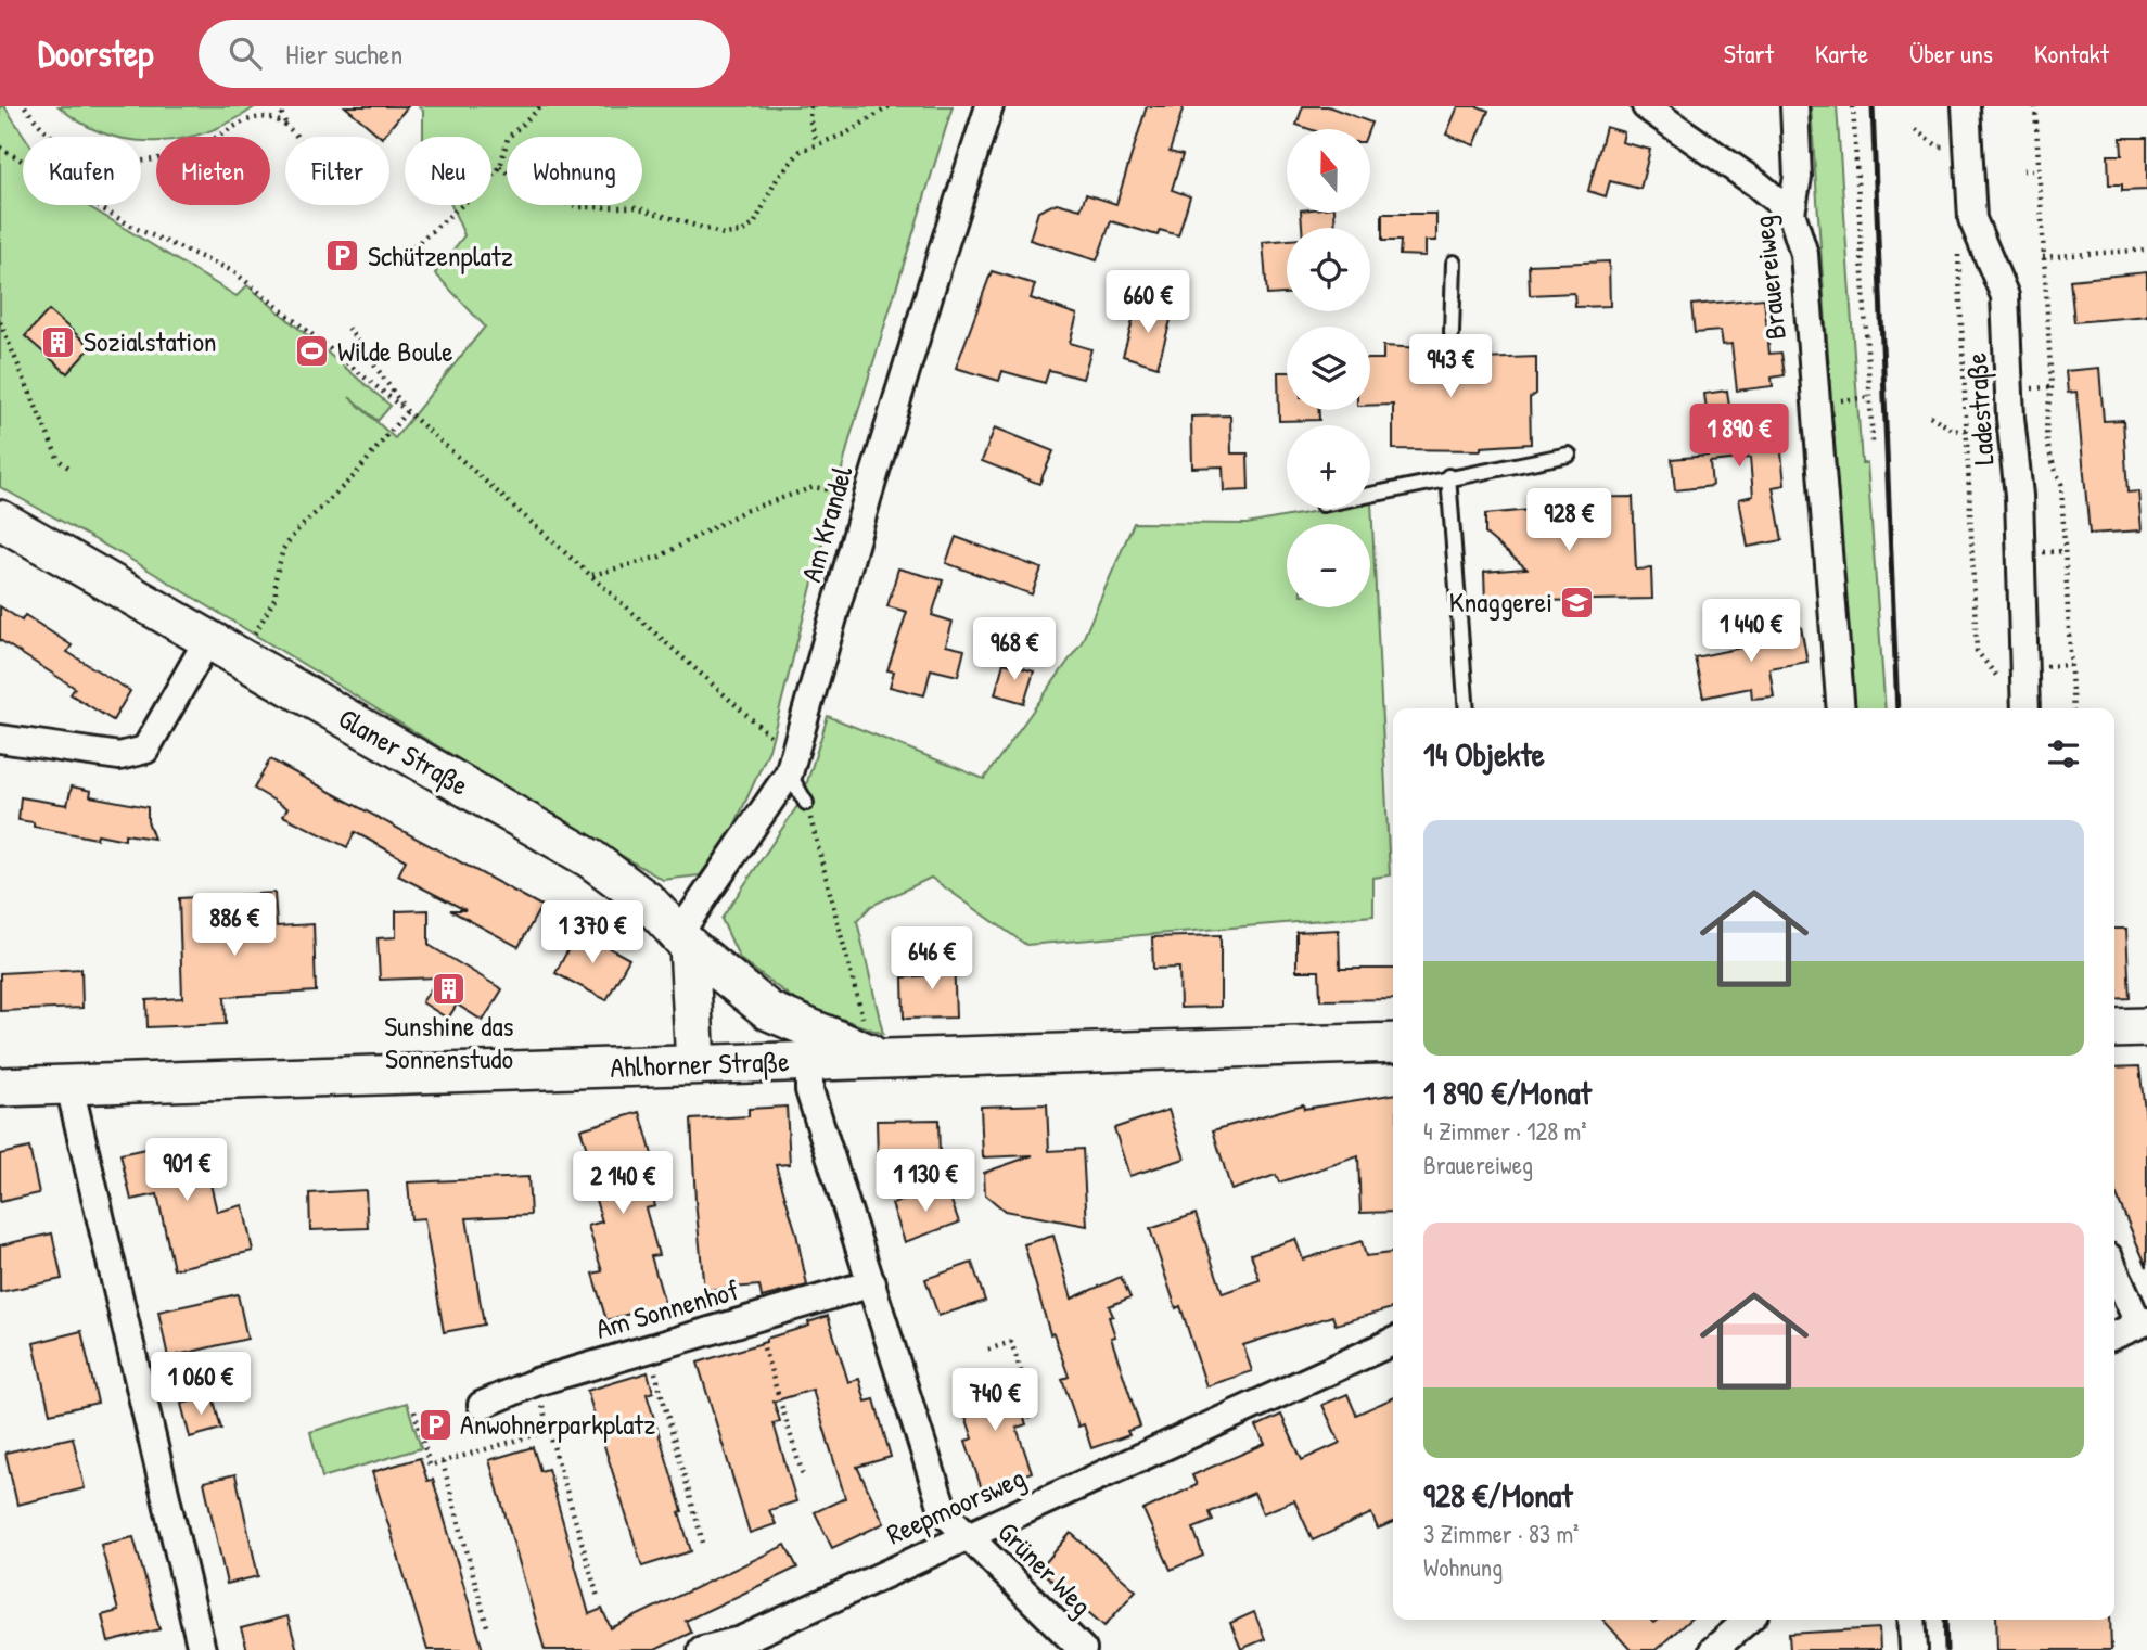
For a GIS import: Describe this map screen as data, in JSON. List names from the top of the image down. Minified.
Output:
{"streets":{"street":["Brauereiweg","Ladestraße","Am Krandel","Glaner Straße","Ahlhorner Straße","Am Sonnenhof","Reepmoorsweg","Grüner Weg"]},"crossings":[["Am Krandel","Glaner Straße"],["Glaner Straße","Ahlhorner Straße"],["Ahlhorner Straße","Grüner Weg"],["Am Sonnenhof","Grüner Weg"],["Reepmoorsweg","Grüner Weg"]],"places":{"parking":["Schützenplatz","Anwohnerparkplatz"],"building":["Sozialstation","Sunshine das Sonnenstudo"],"sports":["Wilde Boule"],"school or university":["Knaggerei"]},"north":"top","page":{"header":"Doorstep","search":"Hier suchen","nav":["Start","Karte","Über uns","Kontakt"],"map_buttons":["+","−"],"chip":["Kaufen","Mieten","Filter","Neu","Wohnung"],"price":["660 €","943 €","1 890 €","928 €","1 440 €","968 €","886 €","1 370 €","646 €","901 €","1 130 €","2 140 €","1 060 €","740 €"],"heading":"14 Objekte","list":[{"name":"1 890 €/Monat","note":"4 Zimmer · 128 m² · Brauereiweg"},{"name":"928 €/Monat","note":"3 Zimmer · 83 m² · Wohnung"}]}}
